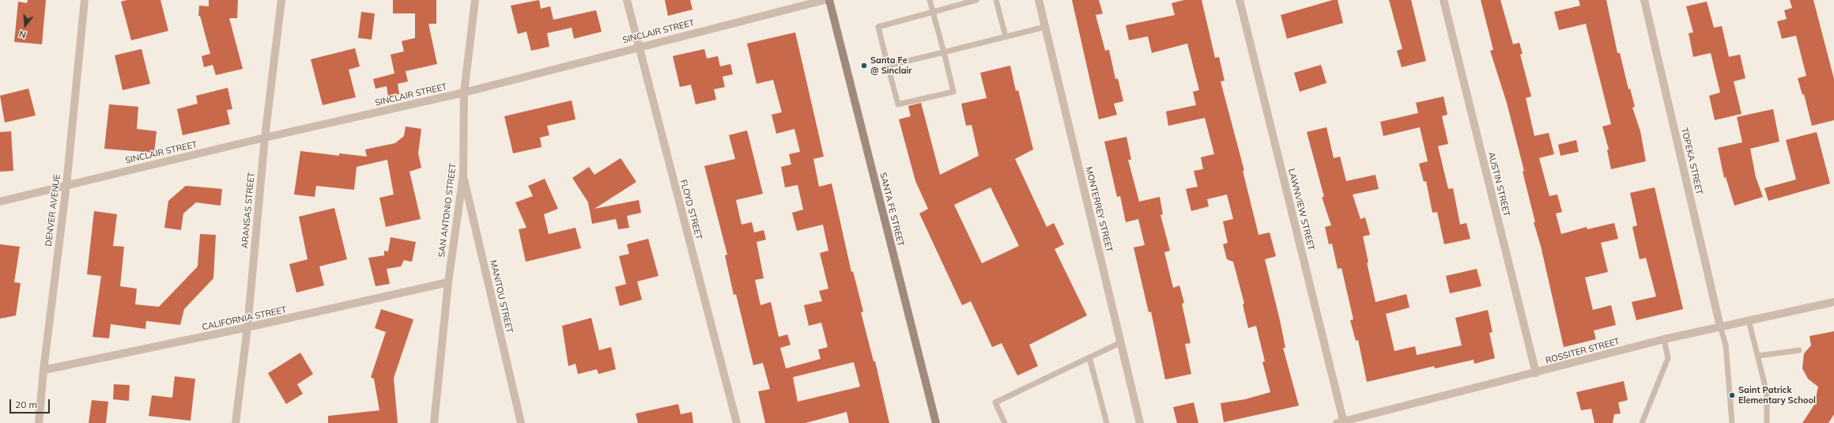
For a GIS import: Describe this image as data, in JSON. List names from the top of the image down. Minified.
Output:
{"streets":{"main road":["SANTA FE STREET"],"street":["SINCLAIR STREET","TOPEKA STREET","AUSTIN STREET","FLOYD STREET","MONTERREY STREET","LAWNVIEW STREET","DENVER AVENUE","ARANSAS STREET","SAN ANTONIO STREET","MANITOU STREET","CALIFORNIA STREET","ROSSITER STREET"]},"crossings":[["SINCLAIR STREET","FLOYD STREET"],["SINCLAIR STREET","DENVER AVENUE"],["SINCLAIR STREET","ARANSAS STREET"],["SINCLAIR STREET","SAN ANTONIO STREET"],["TOPEKA STREET","ROSSITER STREET"],["AUSTIN STREET","ROSSITER STREET"],["LAWNVIEW STREET","ROSSITER STREET"],["DENVER AVENUE","CALIFORNIA STREET"],["ARANSAS STREET","CALIFORNIA STREET"],["SAN ANTONIO STREET","MANITOU STREET"],["SAN ANTONIO STREET","CALIFORNIA STREET"]],"places":["Santa Fe @ Sinclair","Saint Patrick Elementary School"],"scale_bar":"20 m","north":"bottom"}
